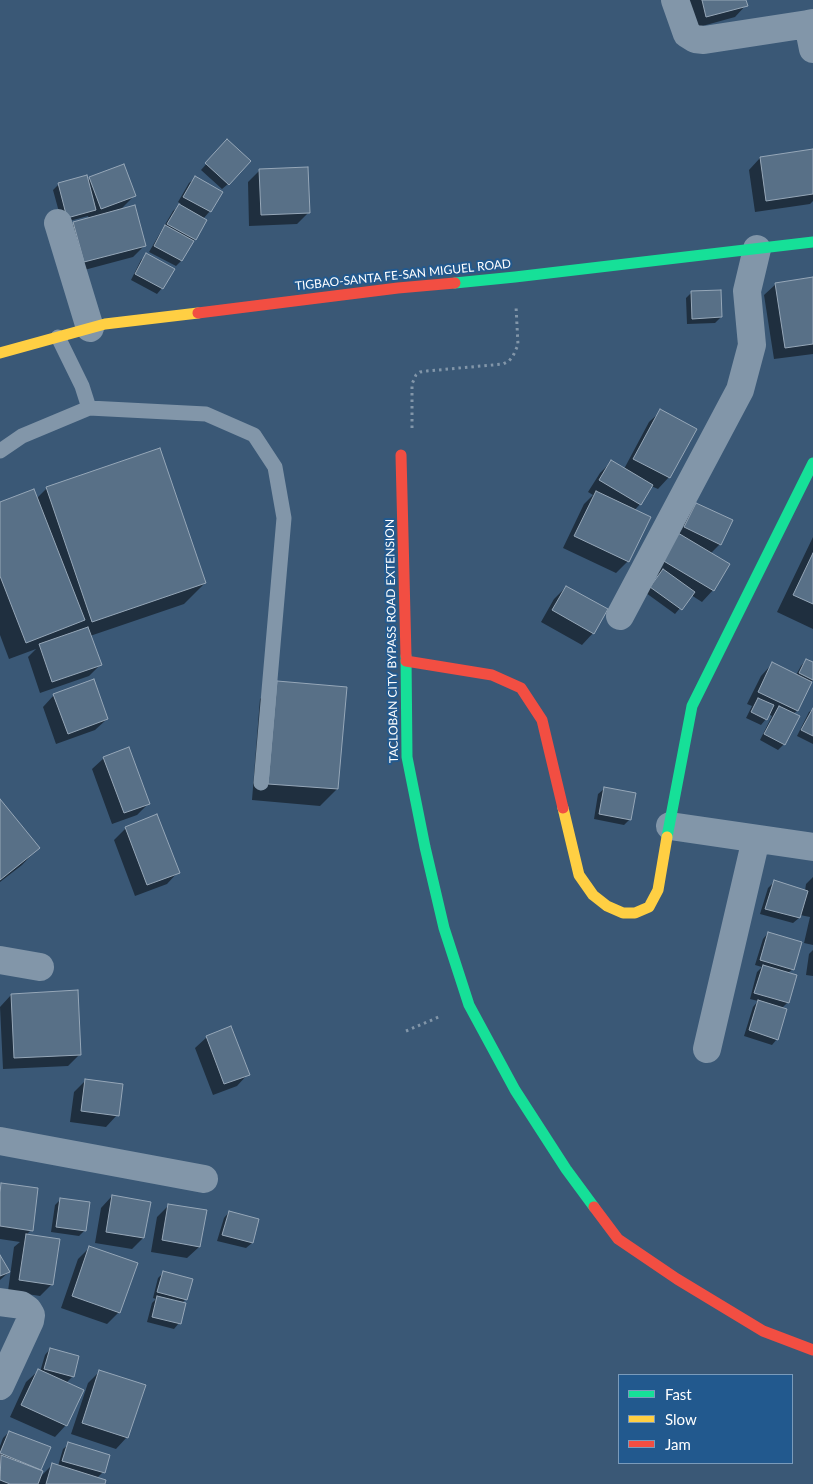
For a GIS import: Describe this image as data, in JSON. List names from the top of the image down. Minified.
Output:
{"streets":{"main road":["TIGBAO-SANTA FE-SAN MIGUEL ROAD","TACLOBAN CITY BYPASS ROAD EXTENSION"]},"legend":["Fast","Slow","Jam"]}
